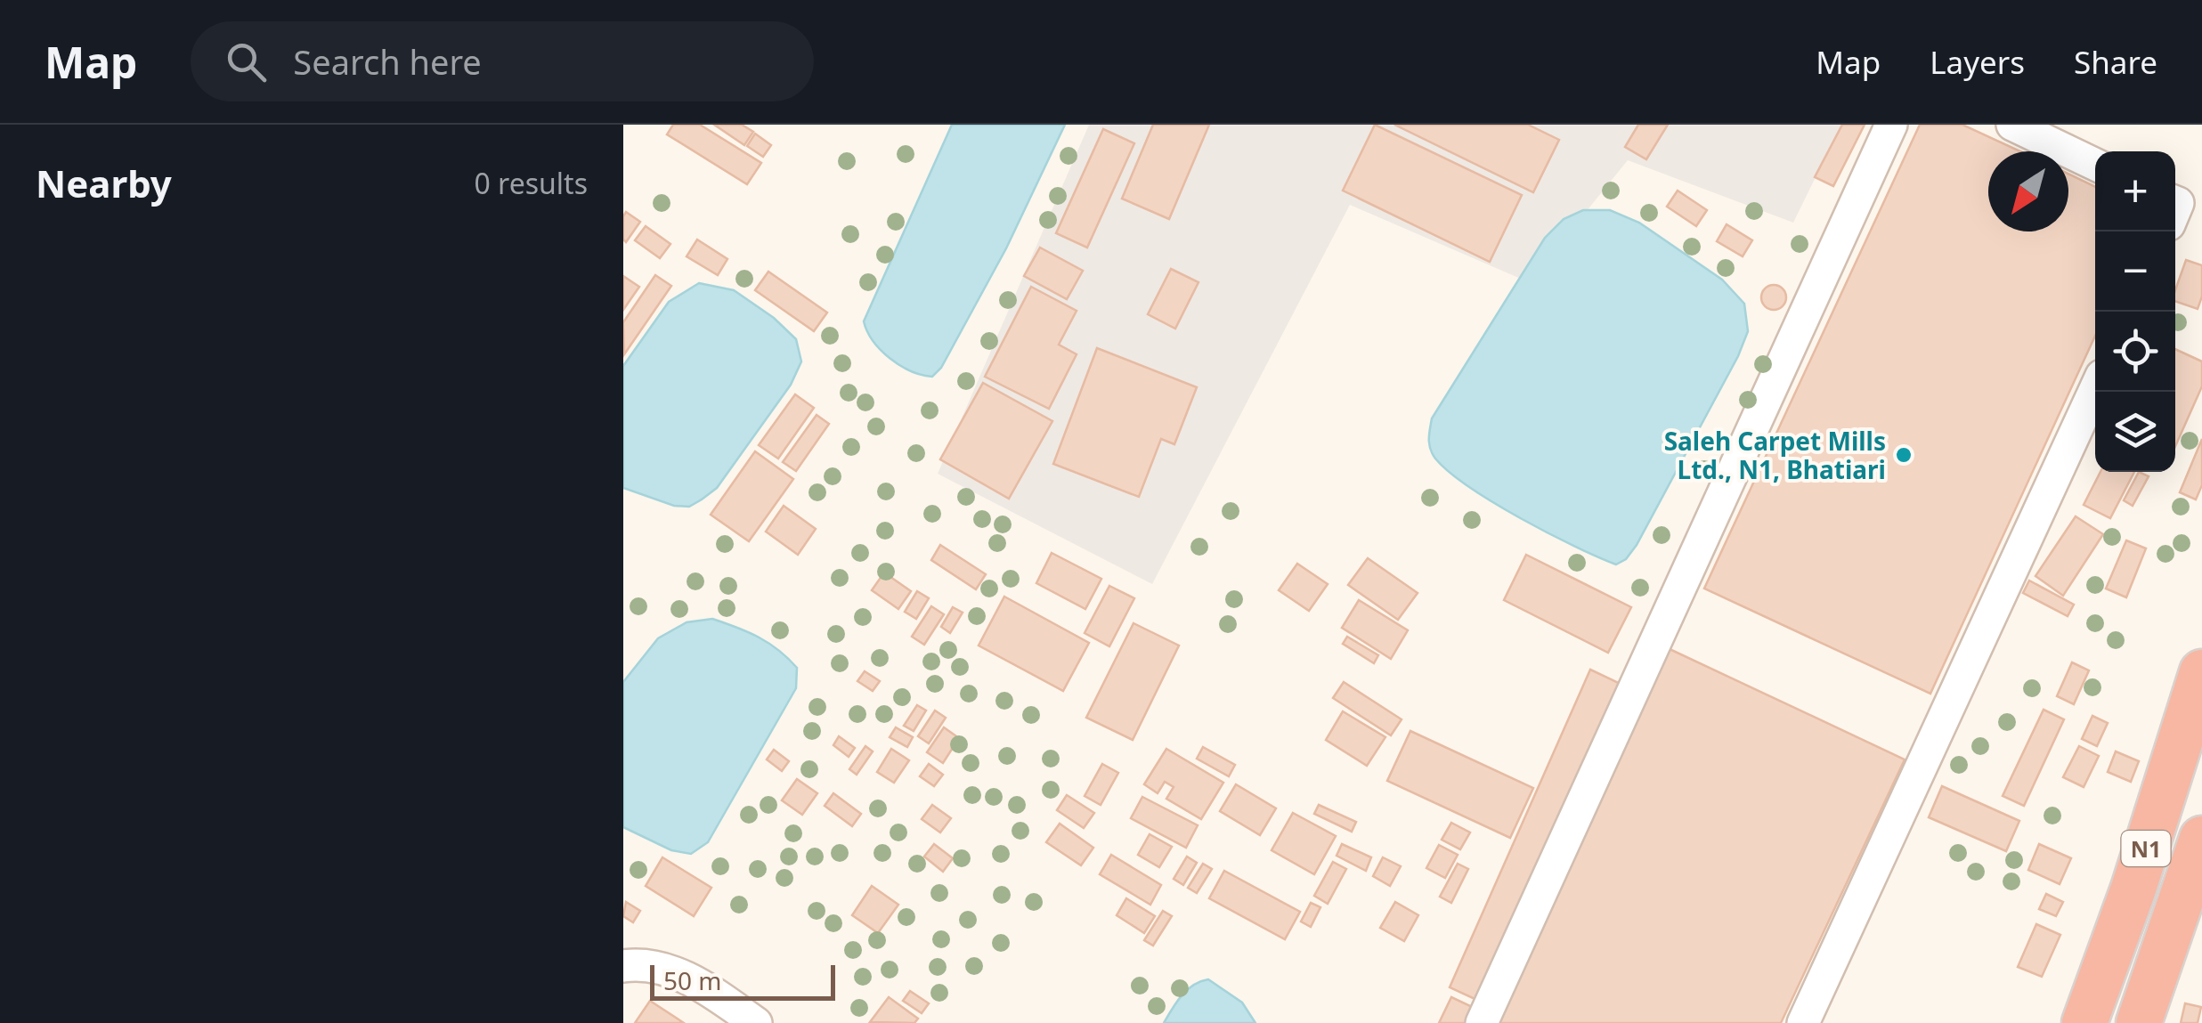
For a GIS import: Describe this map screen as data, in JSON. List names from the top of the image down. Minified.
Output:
{"streets":{"highway":["N1"]},"places":["Saleh Carpet Mills Ltd., N1, Bhatiari"],"scale_bar":"50 m","north":"bottom left","page":{"header":"Map","search":"Search here","nav":["Map","Layers","Share"],"heading":["Nearby","0 results"],"map_buttons":["+","−"],"scale":"50 m"}}
